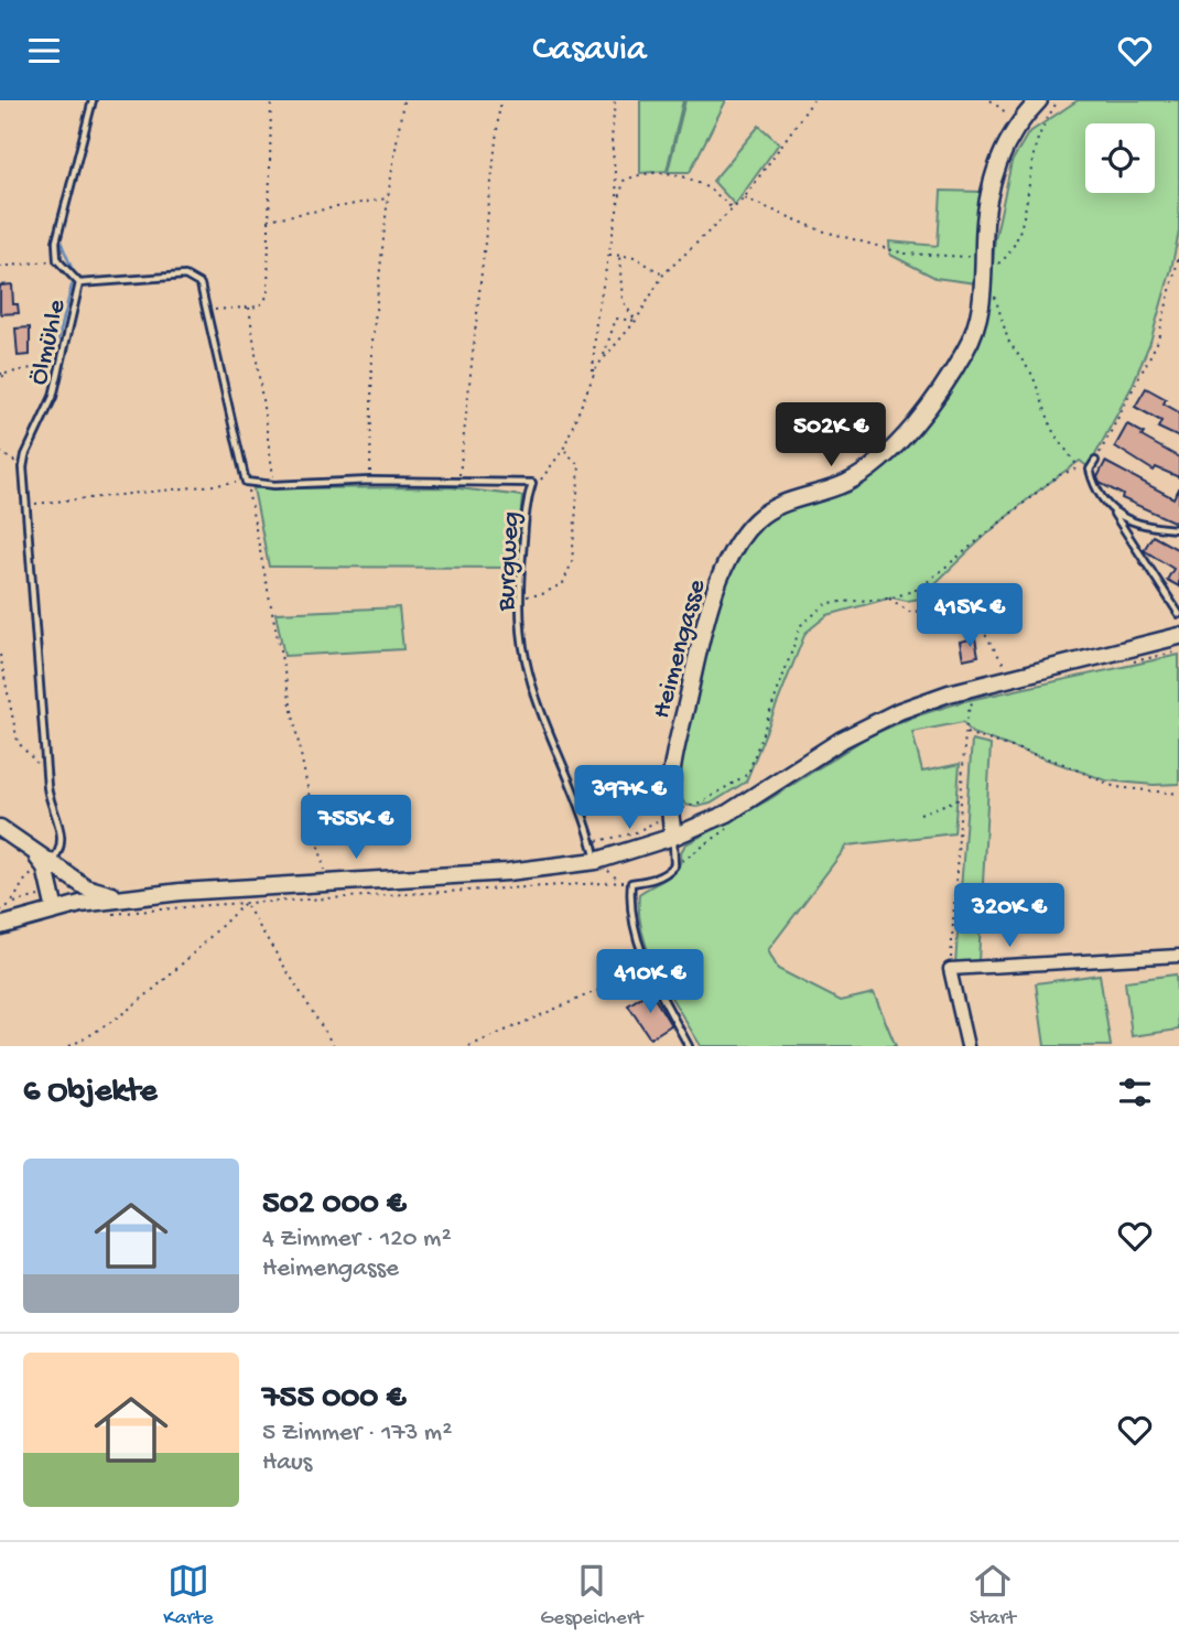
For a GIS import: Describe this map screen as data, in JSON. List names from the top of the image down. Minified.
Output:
{"streets":{"main road":["Heimengasse"],"lane":["Ölmühle","Burgweg"]},"page":{"header":"Casavia","price":["502K €","415K €","397K €","755K €","320K €","410K €"],"heading":"6 Objekte","list":[{"name":"502 000 €","note":"4 Zimmer · 120 m² · Heimengasse"},{"name":"755 000 €","note":"5 Zimmer · 173 m² · Haus"}],"tabs":["Karte","Gespeichert","Start"]}}
